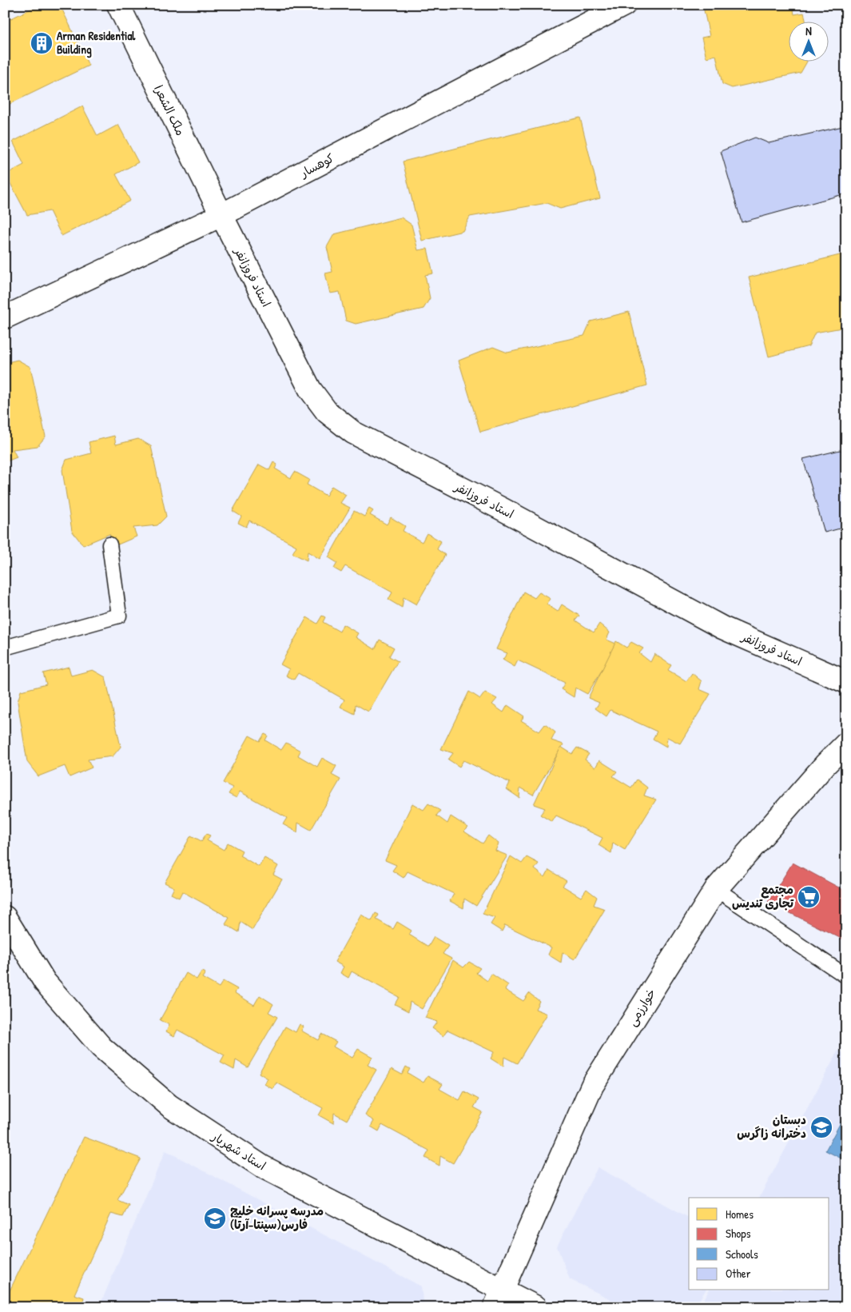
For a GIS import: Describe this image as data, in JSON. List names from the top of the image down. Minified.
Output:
{"streets":{"street":["ملک الشعرا","کوهسار","استاد فروزانفر","خوارزمی","استاد شهریار"]},"crossings":[["ملک الشعرا","کوهسار"],["ملک الشعرا","استاد فروزانفر"],["کوهسار","استاد فروزانفر"],["خوارزمی","استاد شهریار"]],"places":{"building":["Arman Residential Building"],"supermarket":["مجتمع تجاری تندیس"],"school or university":["دبستان دخترانه زاگرس","مدرسه پسرانه خلیج فارس(سپنتا-آرتا)"]},"legend":["Homes","Shops","Schools","Other"],"north":"top"}
